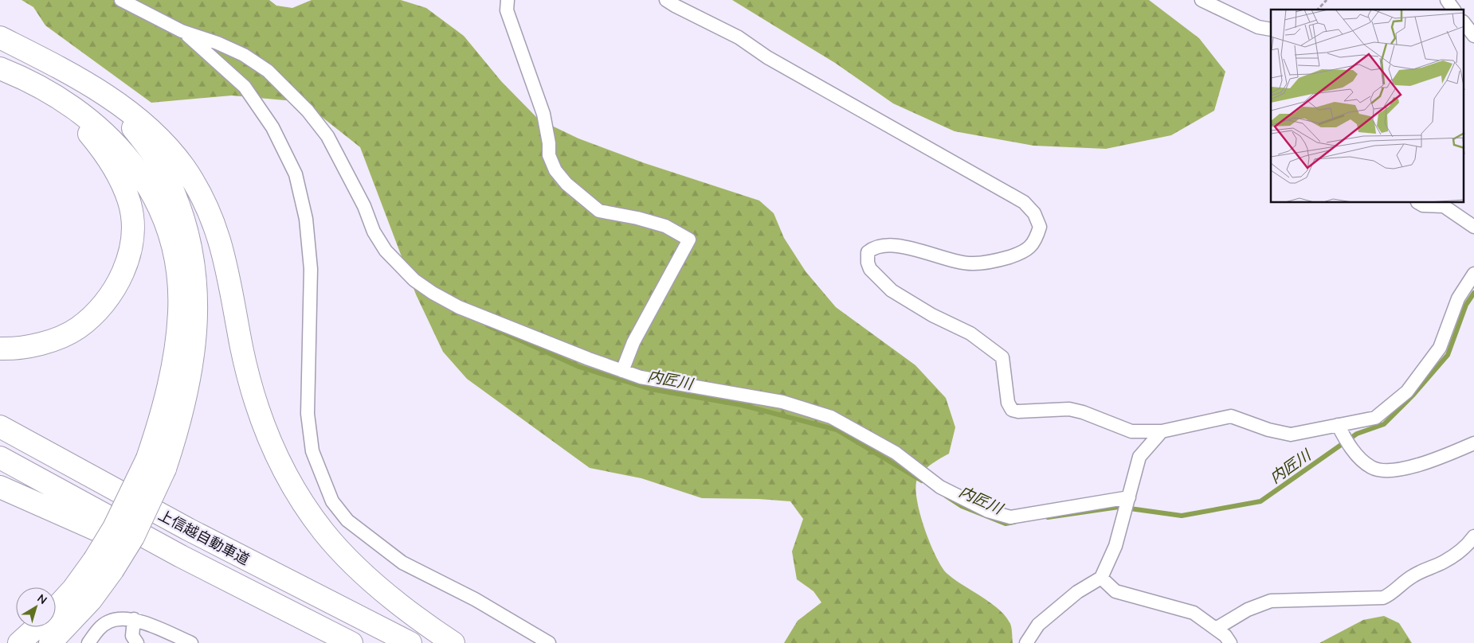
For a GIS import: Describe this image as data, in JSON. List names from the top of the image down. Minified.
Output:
{"streets":{"highway":["上信越自動車道"]},"water":["内匠川"],"north":"top right"}
